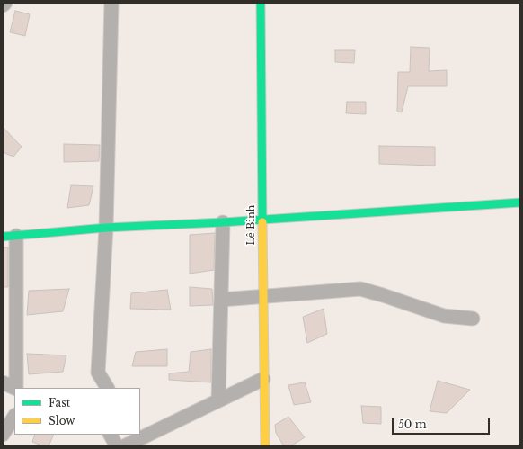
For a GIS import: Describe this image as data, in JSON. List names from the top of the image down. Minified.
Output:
{"streets":{"street":["Lê Bình"]},"legend":["Fast","Slow"],"scale_bar":"50 m"}
